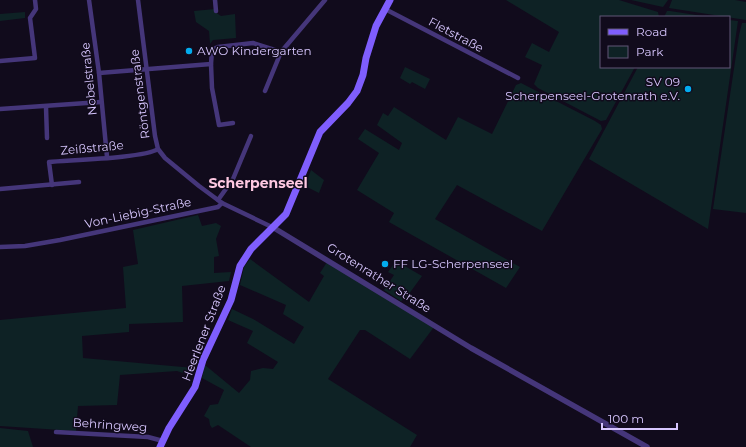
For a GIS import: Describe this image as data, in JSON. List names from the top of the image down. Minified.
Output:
{"streets":{"main road":["Heerlener Straße"],"street":["Fletstraße","Nobelstraße","Röntgenstraße","Zeißstraße","Von-Liebig-Straße","Grotenrather Straße","Behringweg"]},"crossings":[["Fletstraße","Heerlener Straße"],["Nobelstraße","Zeißstraße"],["Röntgenstraße","Zeißstraße"],["Röntgenstraße","Von-Liebig-Straße"],["Grotenrather Straße","Heerlener Straße"],["Heerlener Straße","Behringweg"]],"districts":["Scherpenseel"],"places":["AWO Kindergarten","SV 09 Scherpenseel-Grotenrath e.V.","FF LG-Scherpenseel"],"legend":["Road","Park"],"scale_bar":"100 m"}
